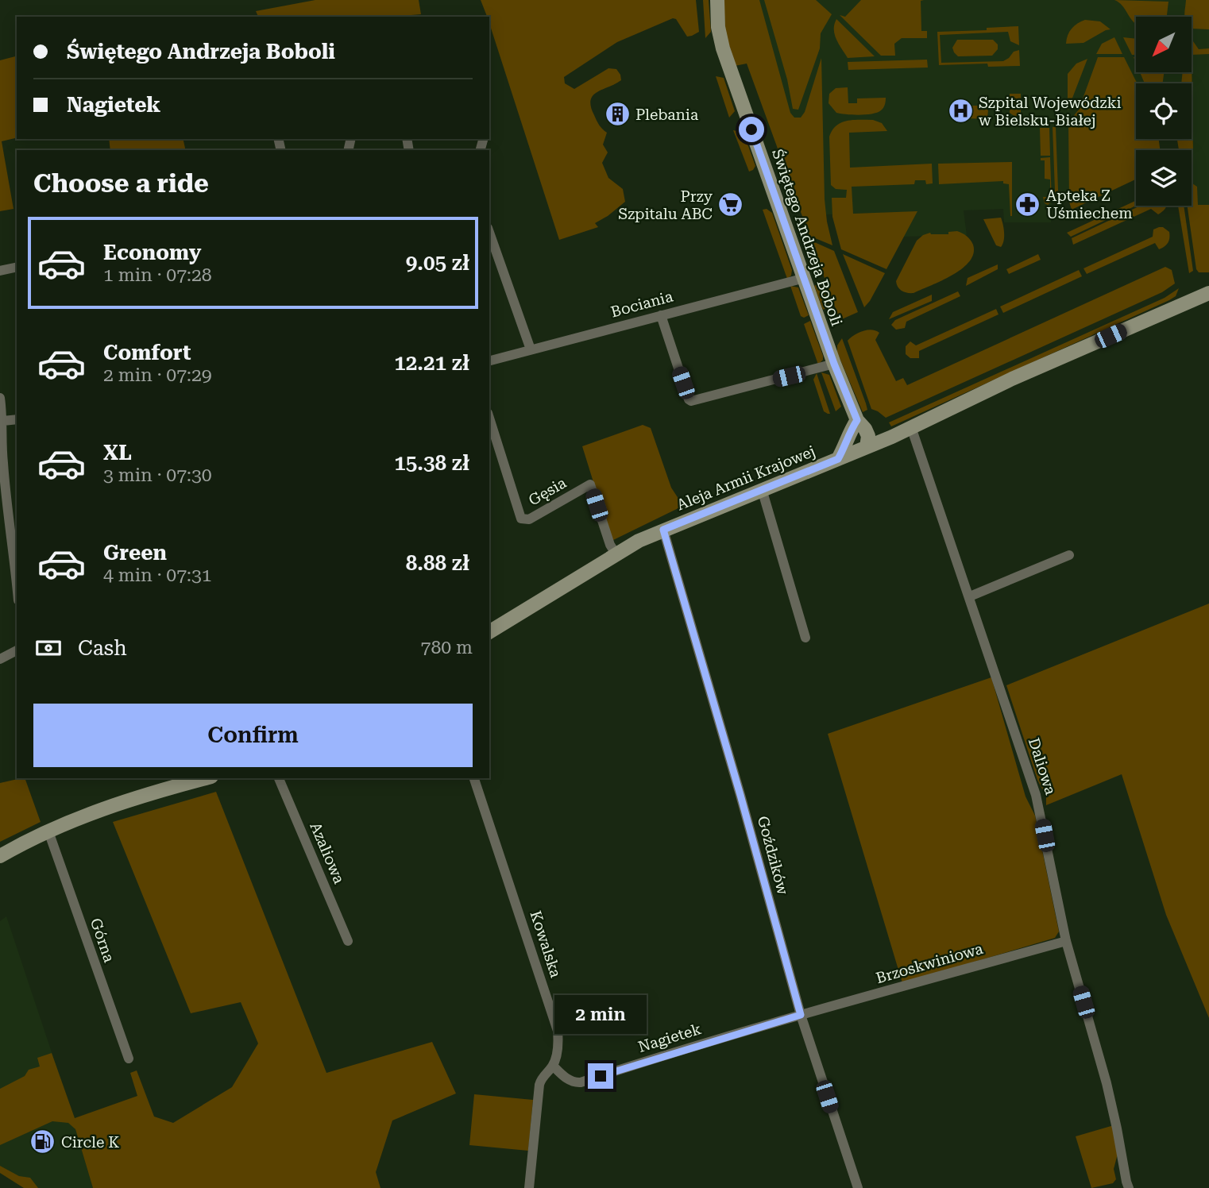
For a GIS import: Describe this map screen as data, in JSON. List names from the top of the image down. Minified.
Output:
{"streets":{"street":["Świętego Andrzeja Boboli","Bociania","Aleja Armii Krajowej","Gęsia","Daliowa","Azaliowa","Goździków","Górna","Kowalska","Brzoskwiniowa","Nagietek"]},"crossings":[["Świętego Andrzeja Boboli","Bociania"],["Świętego Andrzeja Boboli","Aleja Armii Krajowej"],["Aleja Armii Krajowej","Gęsia"],["Aleja Armii Krajowej","Daliowa"],["Aleja Armii Krajowej","Goździków"],["Daliowa","Brzoskwiniowa"],["Goździków","Brzoskwiniowa"],["Goździków","Nagietek"],["Kowalska","Nagietek"],["Brzoskwiniowa","Nagietek"]],"places":{"hospital":["Szpital Wojewódzki w Bielsku-Białej"],"building":["Plebania"],"pharmacy":["Apteka Z Uśmiechem"],"supermarket":["Przy Szpitalu ABC"],"fuel station":["Circle K"]},"north":"bottom left","page":{"banner":["Świętego Andrzeja Boboli","Nagietek"],"heading":"Choose a ride","list":[{"name":"Economy","note":"1 min · 07:28","value":"9.05 zł"},{"name":"Comfort","note":"2 min · 07:29","value":"12.21 zł"},{"name":"XL","note":"3 min · 07:30","value":"15.38 zł"},{"name":"Green","note":"4 min · 07:31","value":"8.88 zł"}],"pay":["Cash","780 m"],"buttons":"Confirm","bubble":"2 min"}}
